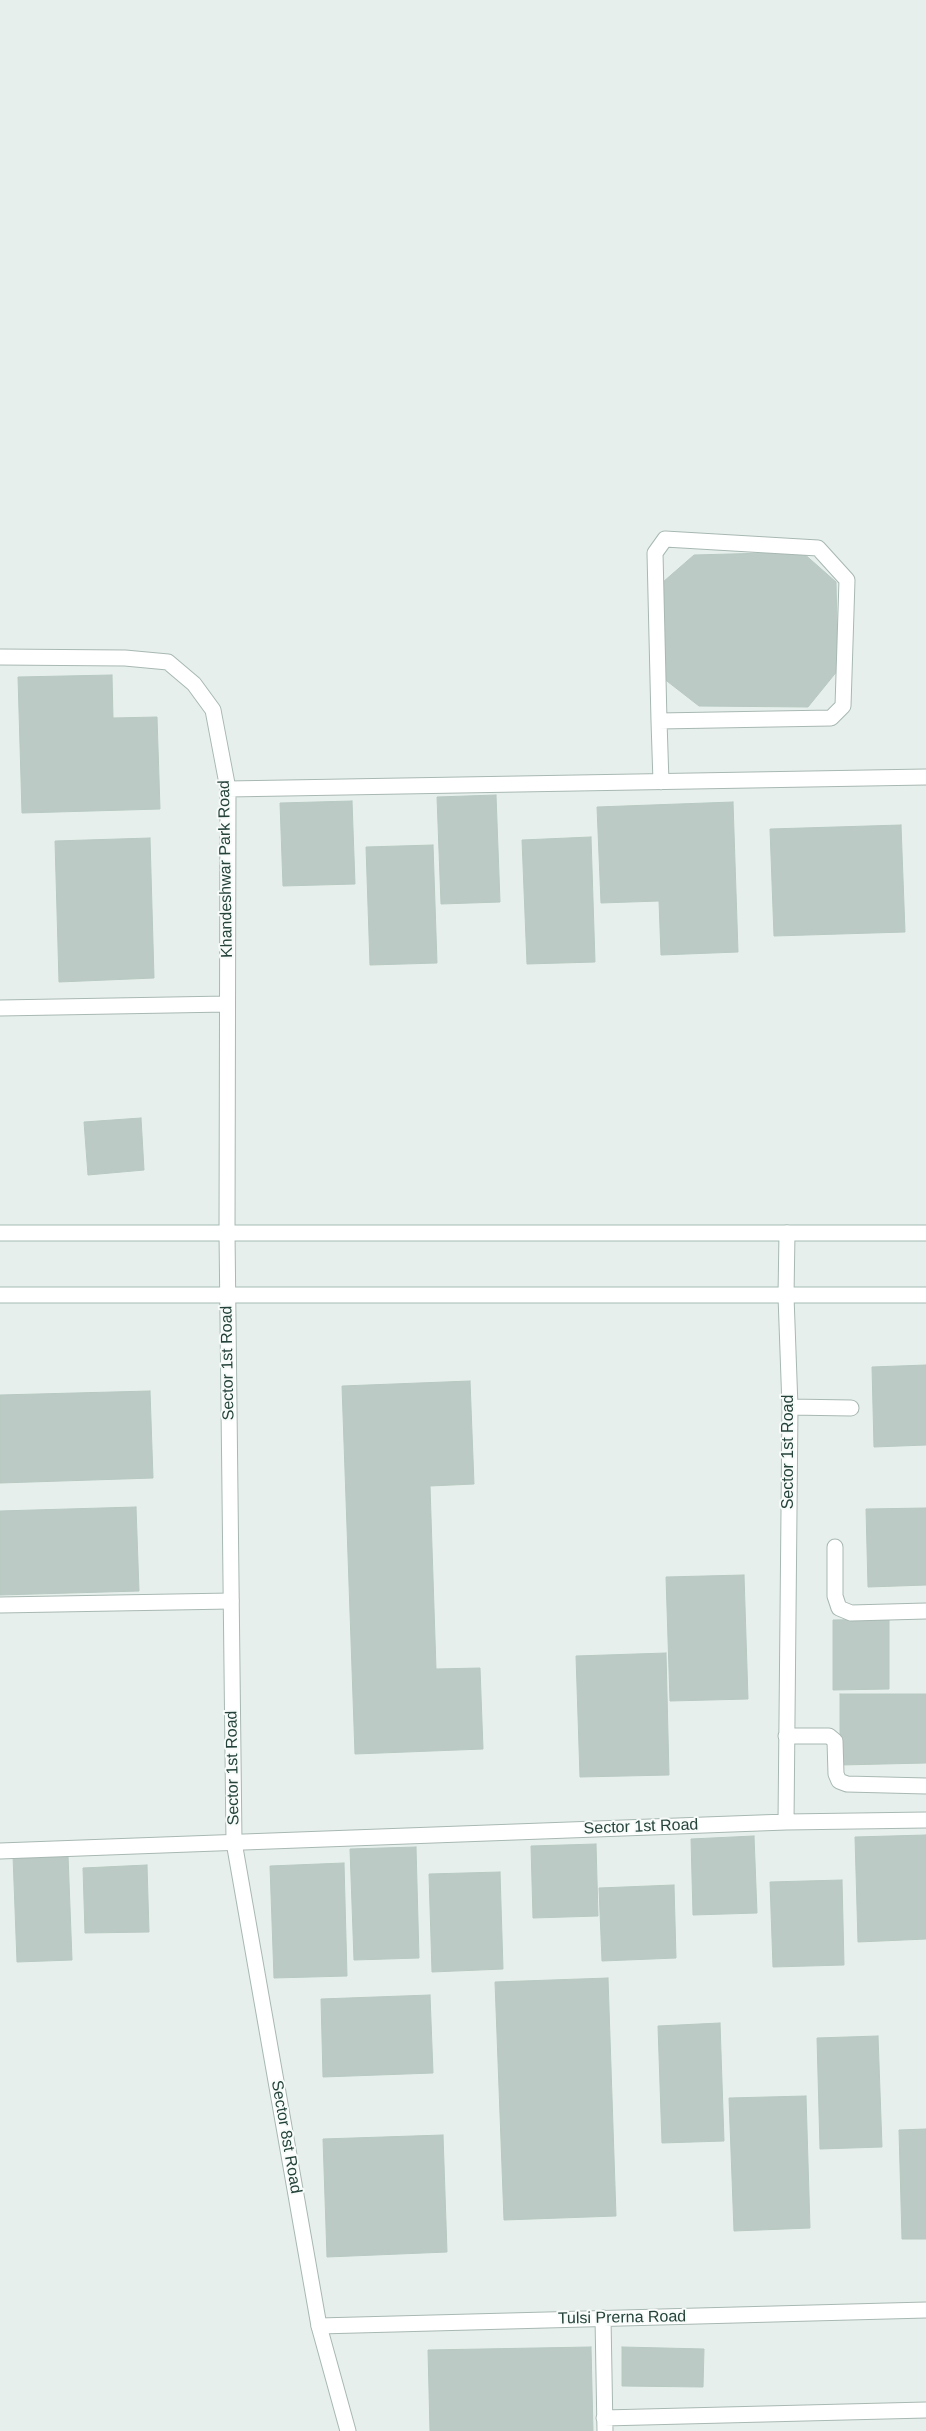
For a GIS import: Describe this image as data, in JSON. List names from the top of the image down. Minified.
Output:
{"streets":{"street":["Khandeshwar Park Road","Sector 1st Road","Sector 8st Road","Tulsi Prerna Road"]},"crossings":[["Khandeshwar Park Road","Sector 1st Road"],["Sector 1st Road","Sector 8st Road"],["Sector 8st Road","Tulsi Prerna Road"]]}
